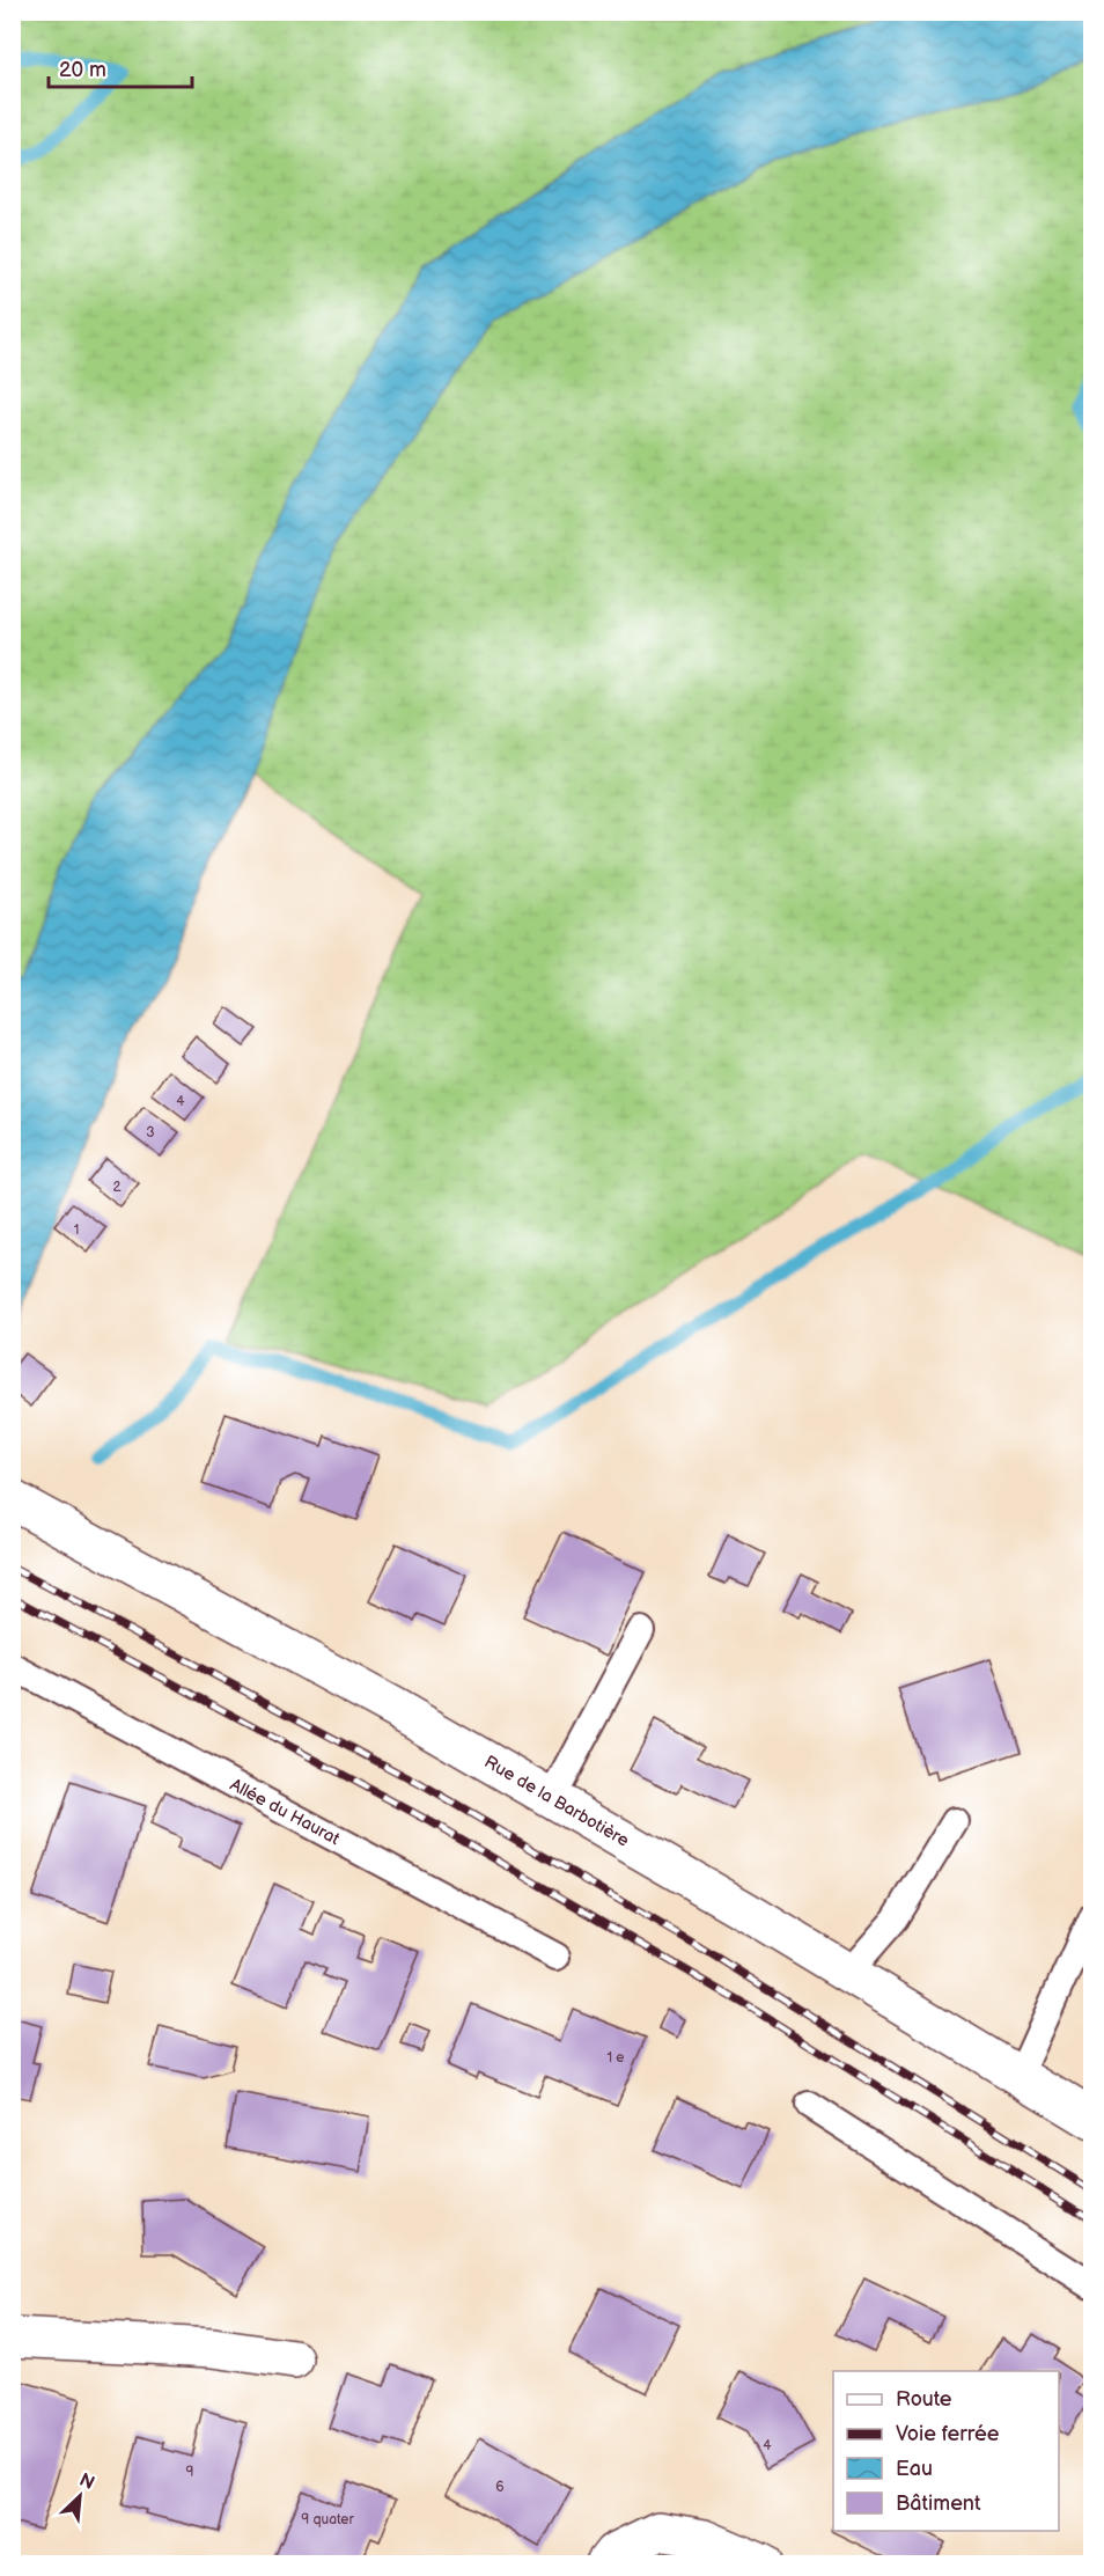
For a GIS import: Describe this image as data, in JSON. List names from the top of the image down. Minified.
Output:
{"streets":{"street":["Rue de la Barbotière"],"lane":["Allée du Haurat"]},"house_numbers":["4","3","2","1","1 e","4","9","6","9 quater"],"legend":["Route","Voie ferrée","Eau","Bâtiment"],"scale_bar":"20 m","north":"top right"}
